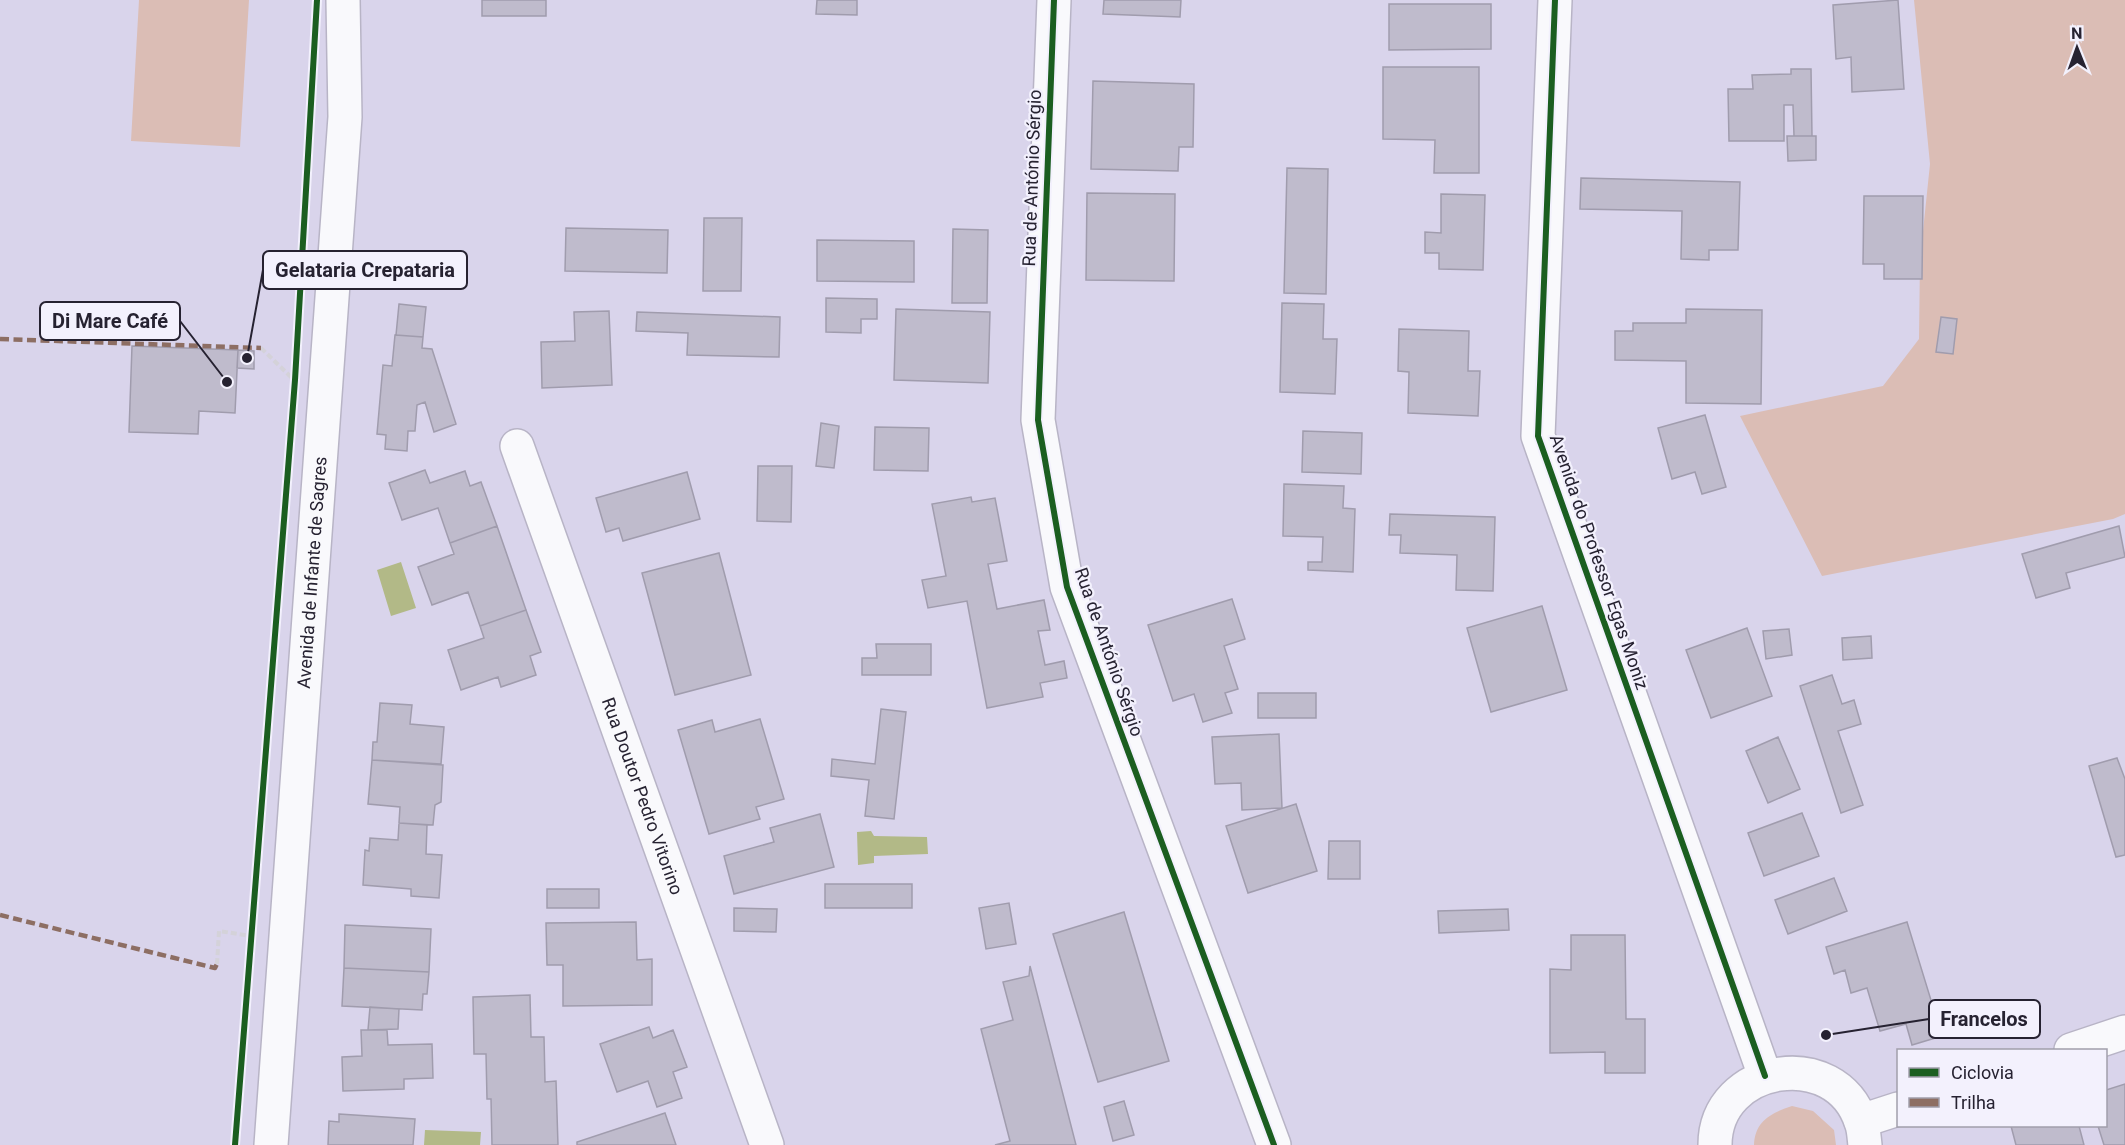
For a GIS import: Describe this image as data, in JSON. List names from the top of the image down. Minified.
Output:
{"streets":{"street":["Rua de António Sérgio","Avenida do Professor Egas Moniz","Avenida de Infante de Sagres","Rua Doutor Pedro Vitorino"]},"places":["Gelataria Crepataria","Di Mare Café","Francelos"],"legend":["Ciclovia","Trilha"],"north":"top"}
